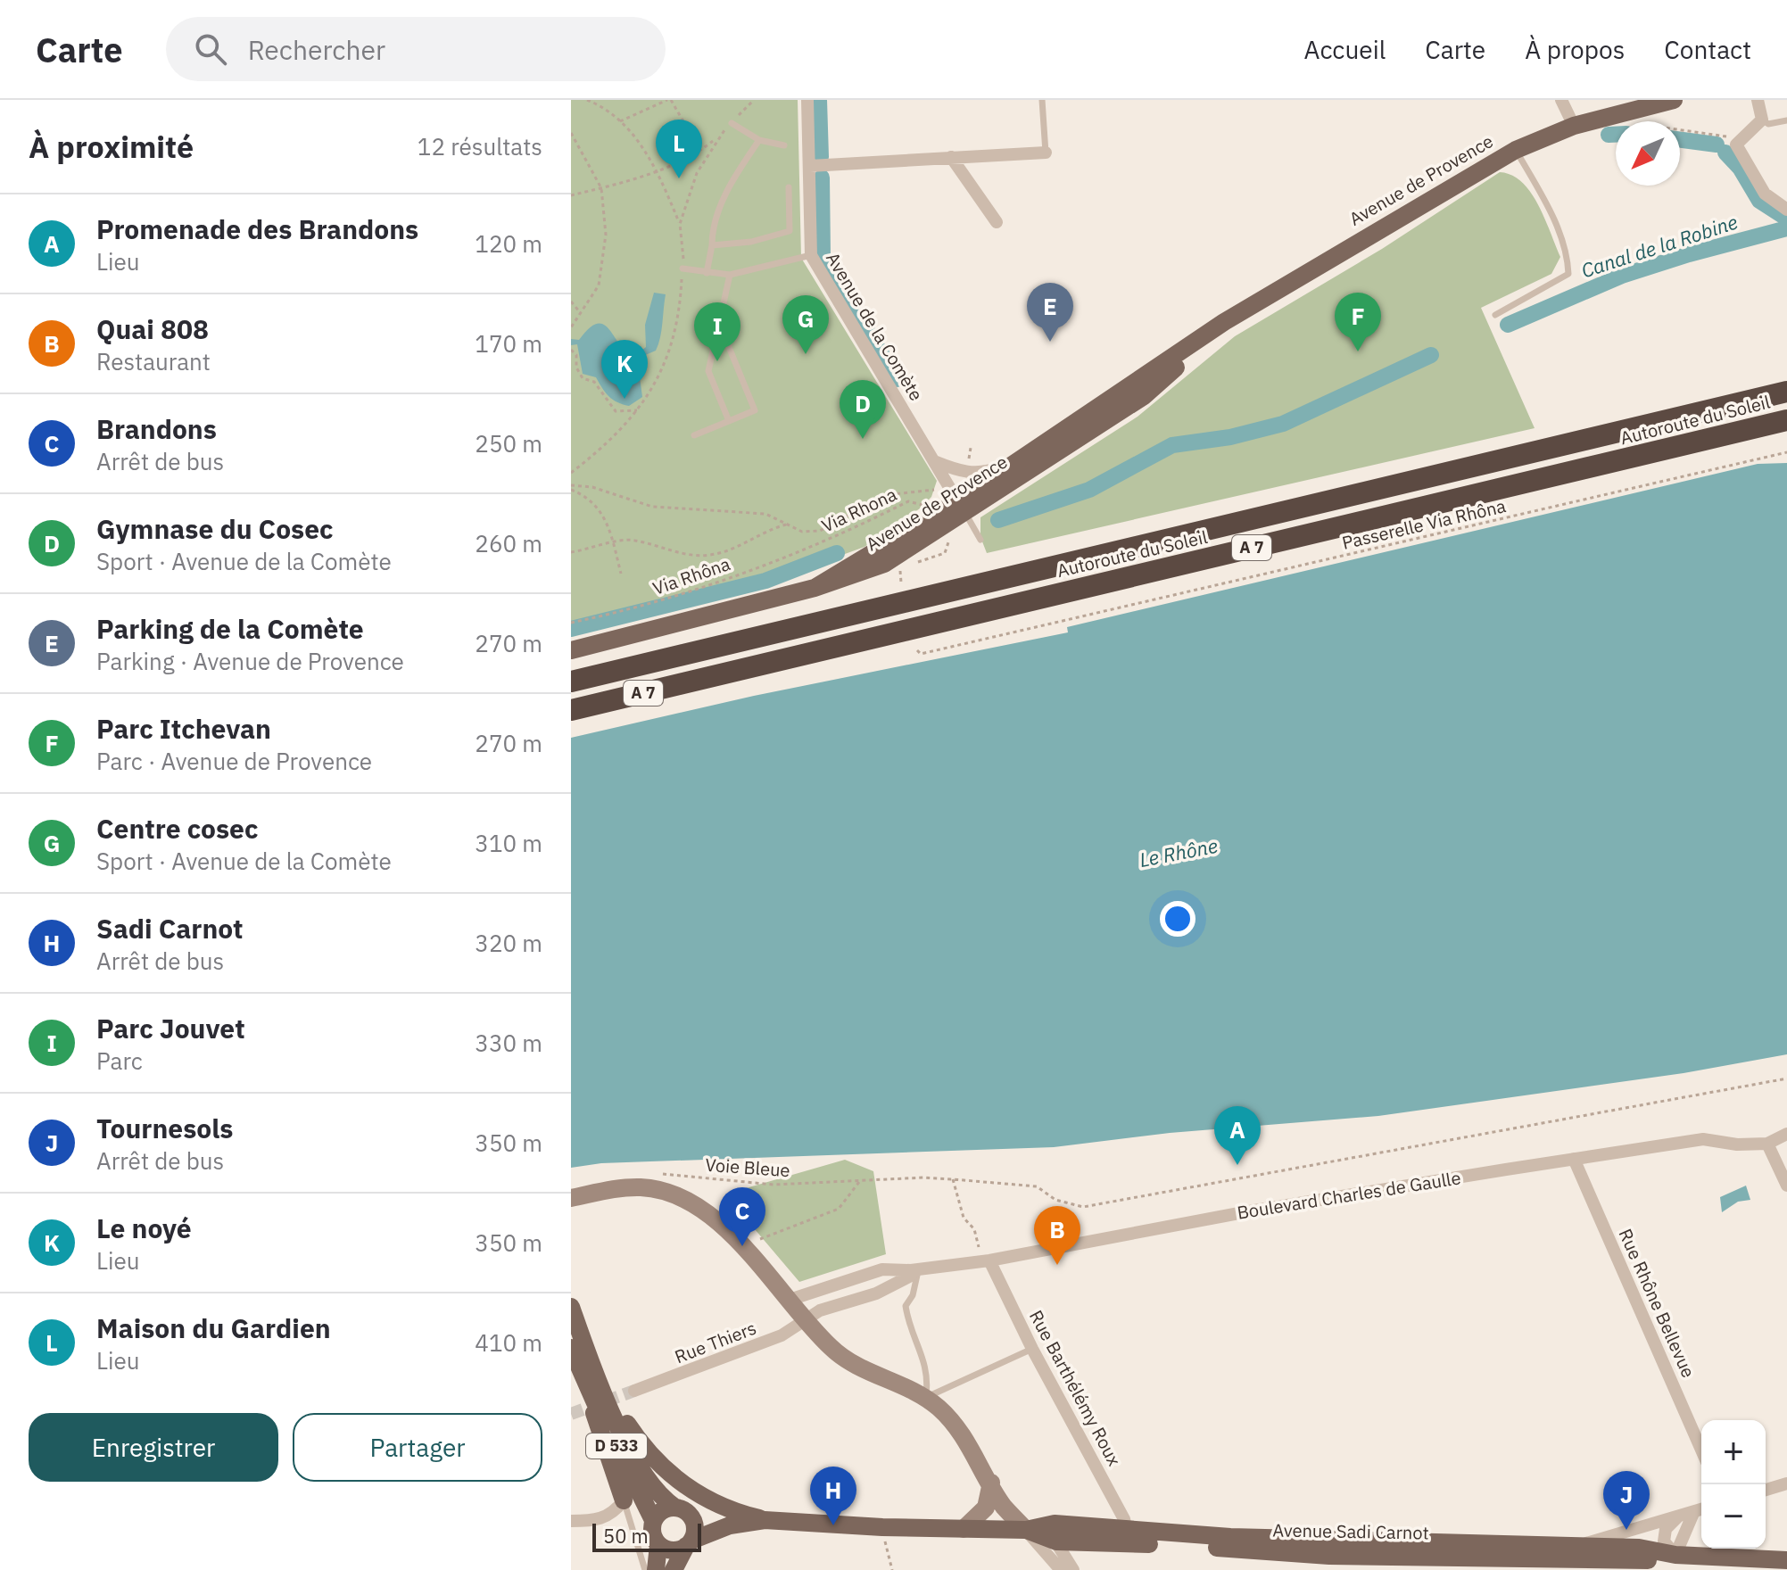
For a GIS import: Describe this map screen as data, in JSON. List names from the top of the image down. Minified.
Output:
{"streets":{"highway":["Autoroute du Soleil","A 7"],"main road":["Avenue de Provence","D 533","Avenue Sadi Carnot"],"street":["Avenue de la Comète","Boulevard Charles de Gaulle","Rue Rhône Bellevue","Rue Thiers","Rue Barthélémy Roux"],"path":["Via Rhona","Passerelle Via Rhôna","Via Rhôna","Voie Bleue"]},"crossings":[["Avenue de Provence","Avenue de la Comète"],["Avenue de Provence","Via Rhona"],["Via Rhona","Via Rhôna"],["Boulevard Charles de Gaulle","Rue Rhône Bellevue"],["Boulevard Charles de Gaulle","Rue Thiers"],["Boulevard Charles de Gaulle","Rue Barthélémy Roux"],["Rue Barthélémy Roux","Avenue Sadi Carnot"],["D 533","Avenue Sadi Carnot"]],"water":["Canal de la Robine","Le Rhône"],"scale_bar":"50 m","north":"bottom left","page":{"header":"Carte","search":"Rechercher","nav":["Accueil","Carte","À propos","Contact"],"heading":["À proximité","12 résultats"],"pins":["L","E","F","G","I","K","D","A","C","B","H","J"],"list":[{"mark":"A","name":"Promenade des Brandons","note":"Lieu","value":"120 m"},{"mark":"B","name":"Quai 808","note":"Restaurant","value":"170 m"},{"mark":"C","name":"Brandons","note":"Arrêt de bus","value":"250 m"},{"mark":"D","name":"Gymnase du Cosec","note":"Sport · Avenue de la Comète","value":"260 m"},{"mark":"E","name":"Parking de la Comète","note":"Parking · Avenue de Provence","value":"270 m"},{"mark":"F","name":"Parc Itchevan","note":"Parc · Avenue de Provence","value":"270 m"},{"mark":"G","name":"Centre cosec","note":"Sport · Avenue de la Comète","value":"310 m"},{"mark":"H","name":"Sadi Carnot","note":"Arrêt de bus","value":"320 m"},{"mark":"I","name":"Parc Jouvet","note":"Parc","value":"330 m"},{"mark":"J","name":"Tournesols","note":"Arrêt de bus","value":"350 m"},{"mark":"K","name":"Le noyé","note":"Lieu","value":"350 m"},{"mark":"L","name":"Maison du Gardien","note":"Lieu","value":"410 m"}],"buttons":["Enregistrer","Partager"],"map_buttons":["+","−"],"scale":"50 m"}}
